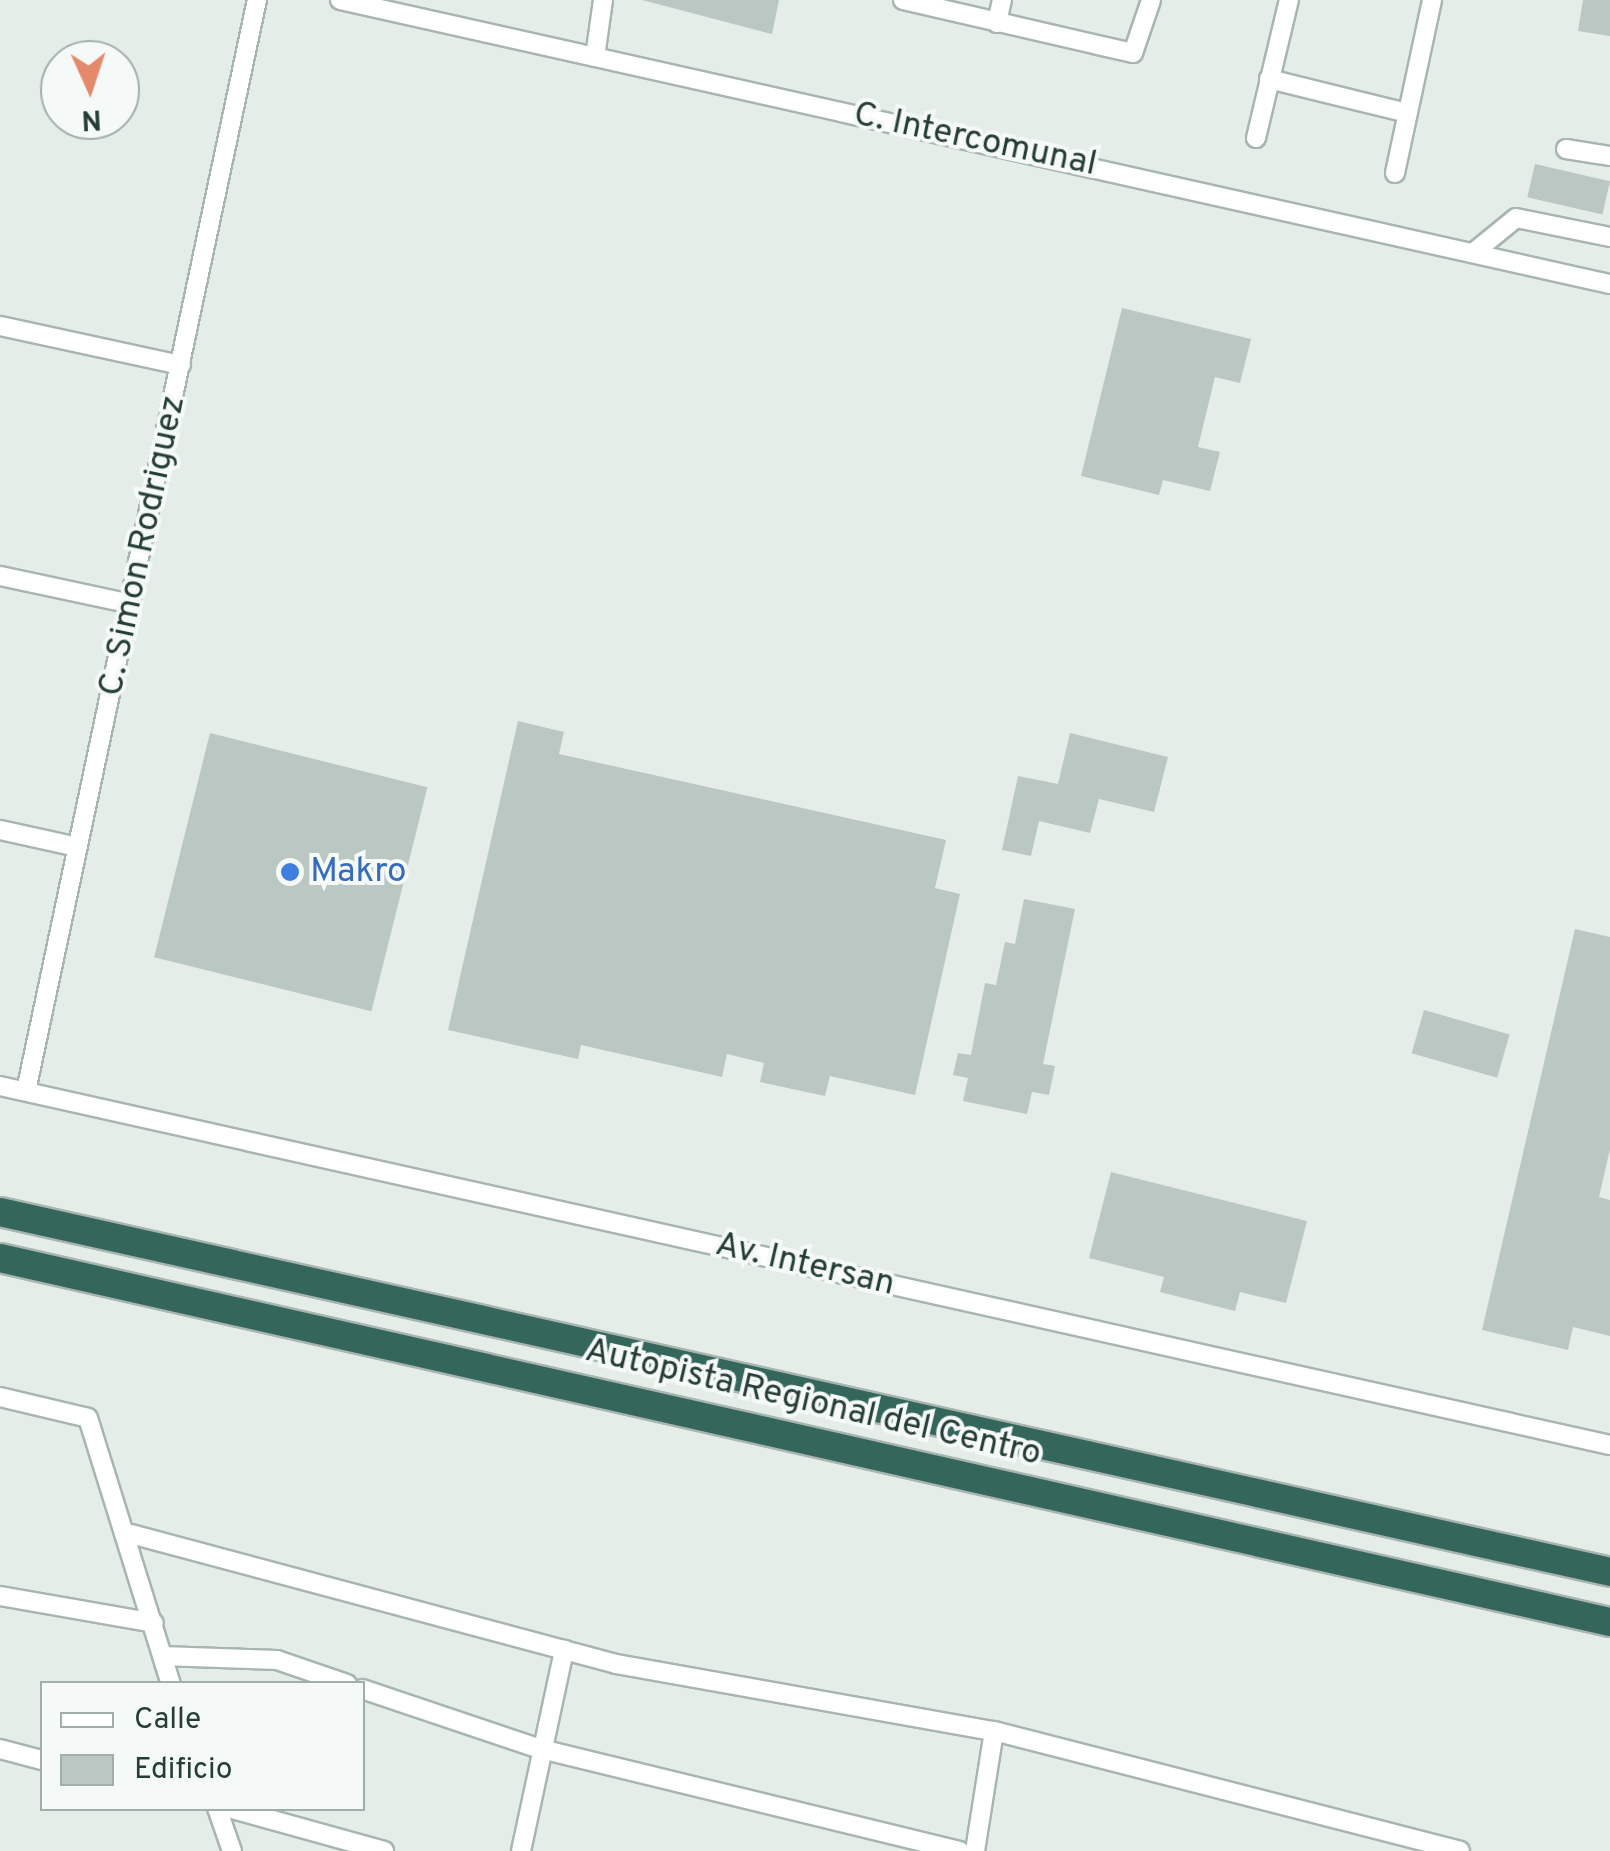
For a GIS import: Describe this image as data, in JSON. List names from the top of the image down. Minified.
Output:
{"streets":{"highway":["Autopista Regional del Centro"],"street":["C. Intercomunal","C. Simon Rodriguez","Av. Intersan"]},"crossings":[["C. Simon Rodriguez","Av. Intersan"]],"places":["Makro"],"legend":["Calle","Edificio"],"north":"bottom"}
